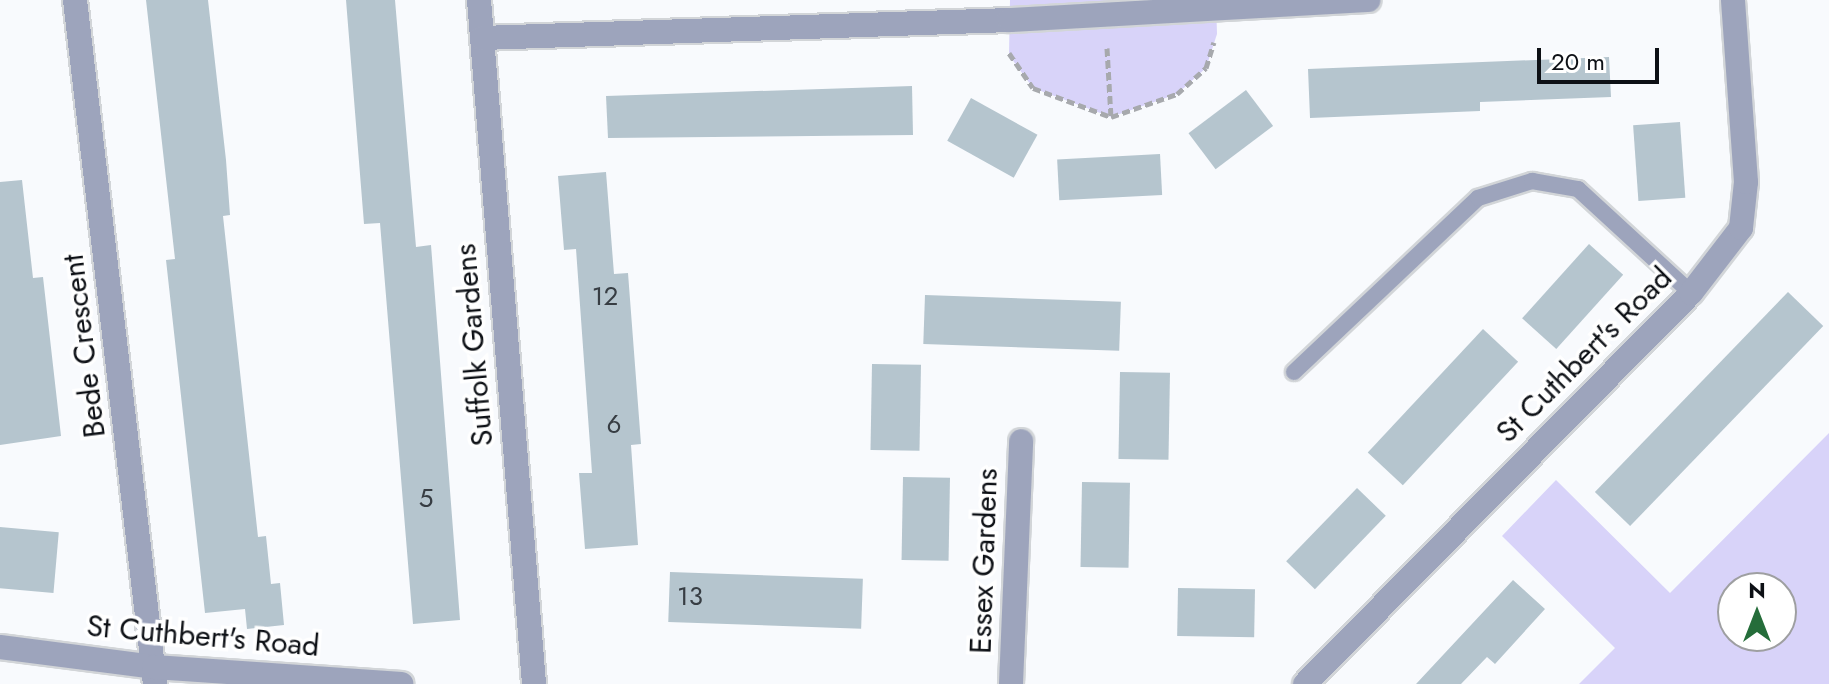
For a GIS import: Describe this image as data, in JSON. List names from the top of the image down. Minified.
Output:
{"streets":{"street":["Suffolk Gardens","Bede Crescent","St Cuthbert's Road","Essex Gardens"]},"crossings":[["Bede Crescent","St Cuthbert's Road"]],"house_numbers":["12","6","5","13"],"scale_bar":"20 m","north":"top"}
